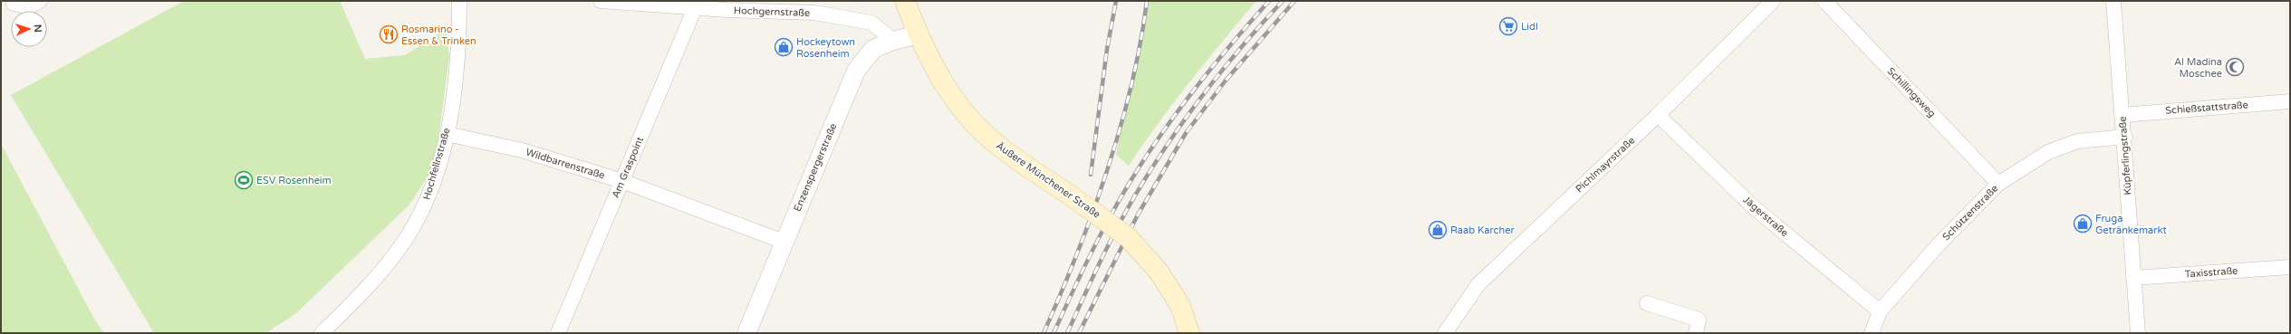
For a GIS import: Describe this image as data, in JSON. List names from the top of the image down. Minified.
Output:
{"streets":{"main road":["Äußere Münchener Straße"],"street":["Hochgernstraße","Schillingsweg","Schießstattstraße","Küpferlingstraße","Hochfellnstraße","Wildbarrenstraße","Pichlmayrstraße","Am Graspoint","Enzenspergerstraße","Schützenstraße","Jägerstraße","Taxisstraße"]},"crossings":[["Hochgernstraße","Am Graspoint"],["Hochgernstraße","Enzenspergerstraße"],["Schillingsweg","Schützenstraße"],["Schießstattstraße","Küpferlingstraße"],["Küpferlingstraße","Schützenstraße"],["Küpferlingstraße","Taxisstraße"],["Hochfellnstraße","Wildbarrenstraße"],["Wildbarrenstraße","Am Graspoint"],["Wildbarrenstraße","Enzenspergerstraße"],["Pichlmayrstraße","Jägerstraße"],["Enzenspergerstraße","Äußere Münchener Straße"],["Schützenstraße","Jägerstraße"]],"places":{"supermarket":["Lidl"],"restaurant":["Rosmarino - Essen & Trinken"],"shop":["Hockeytown Rosenheim","Fruga Getränkemarkt","Raab Karcher"],"mosque":["Al Madina Moschee"],"sports":["ESV Rosenheim"]},"north":"right"}
